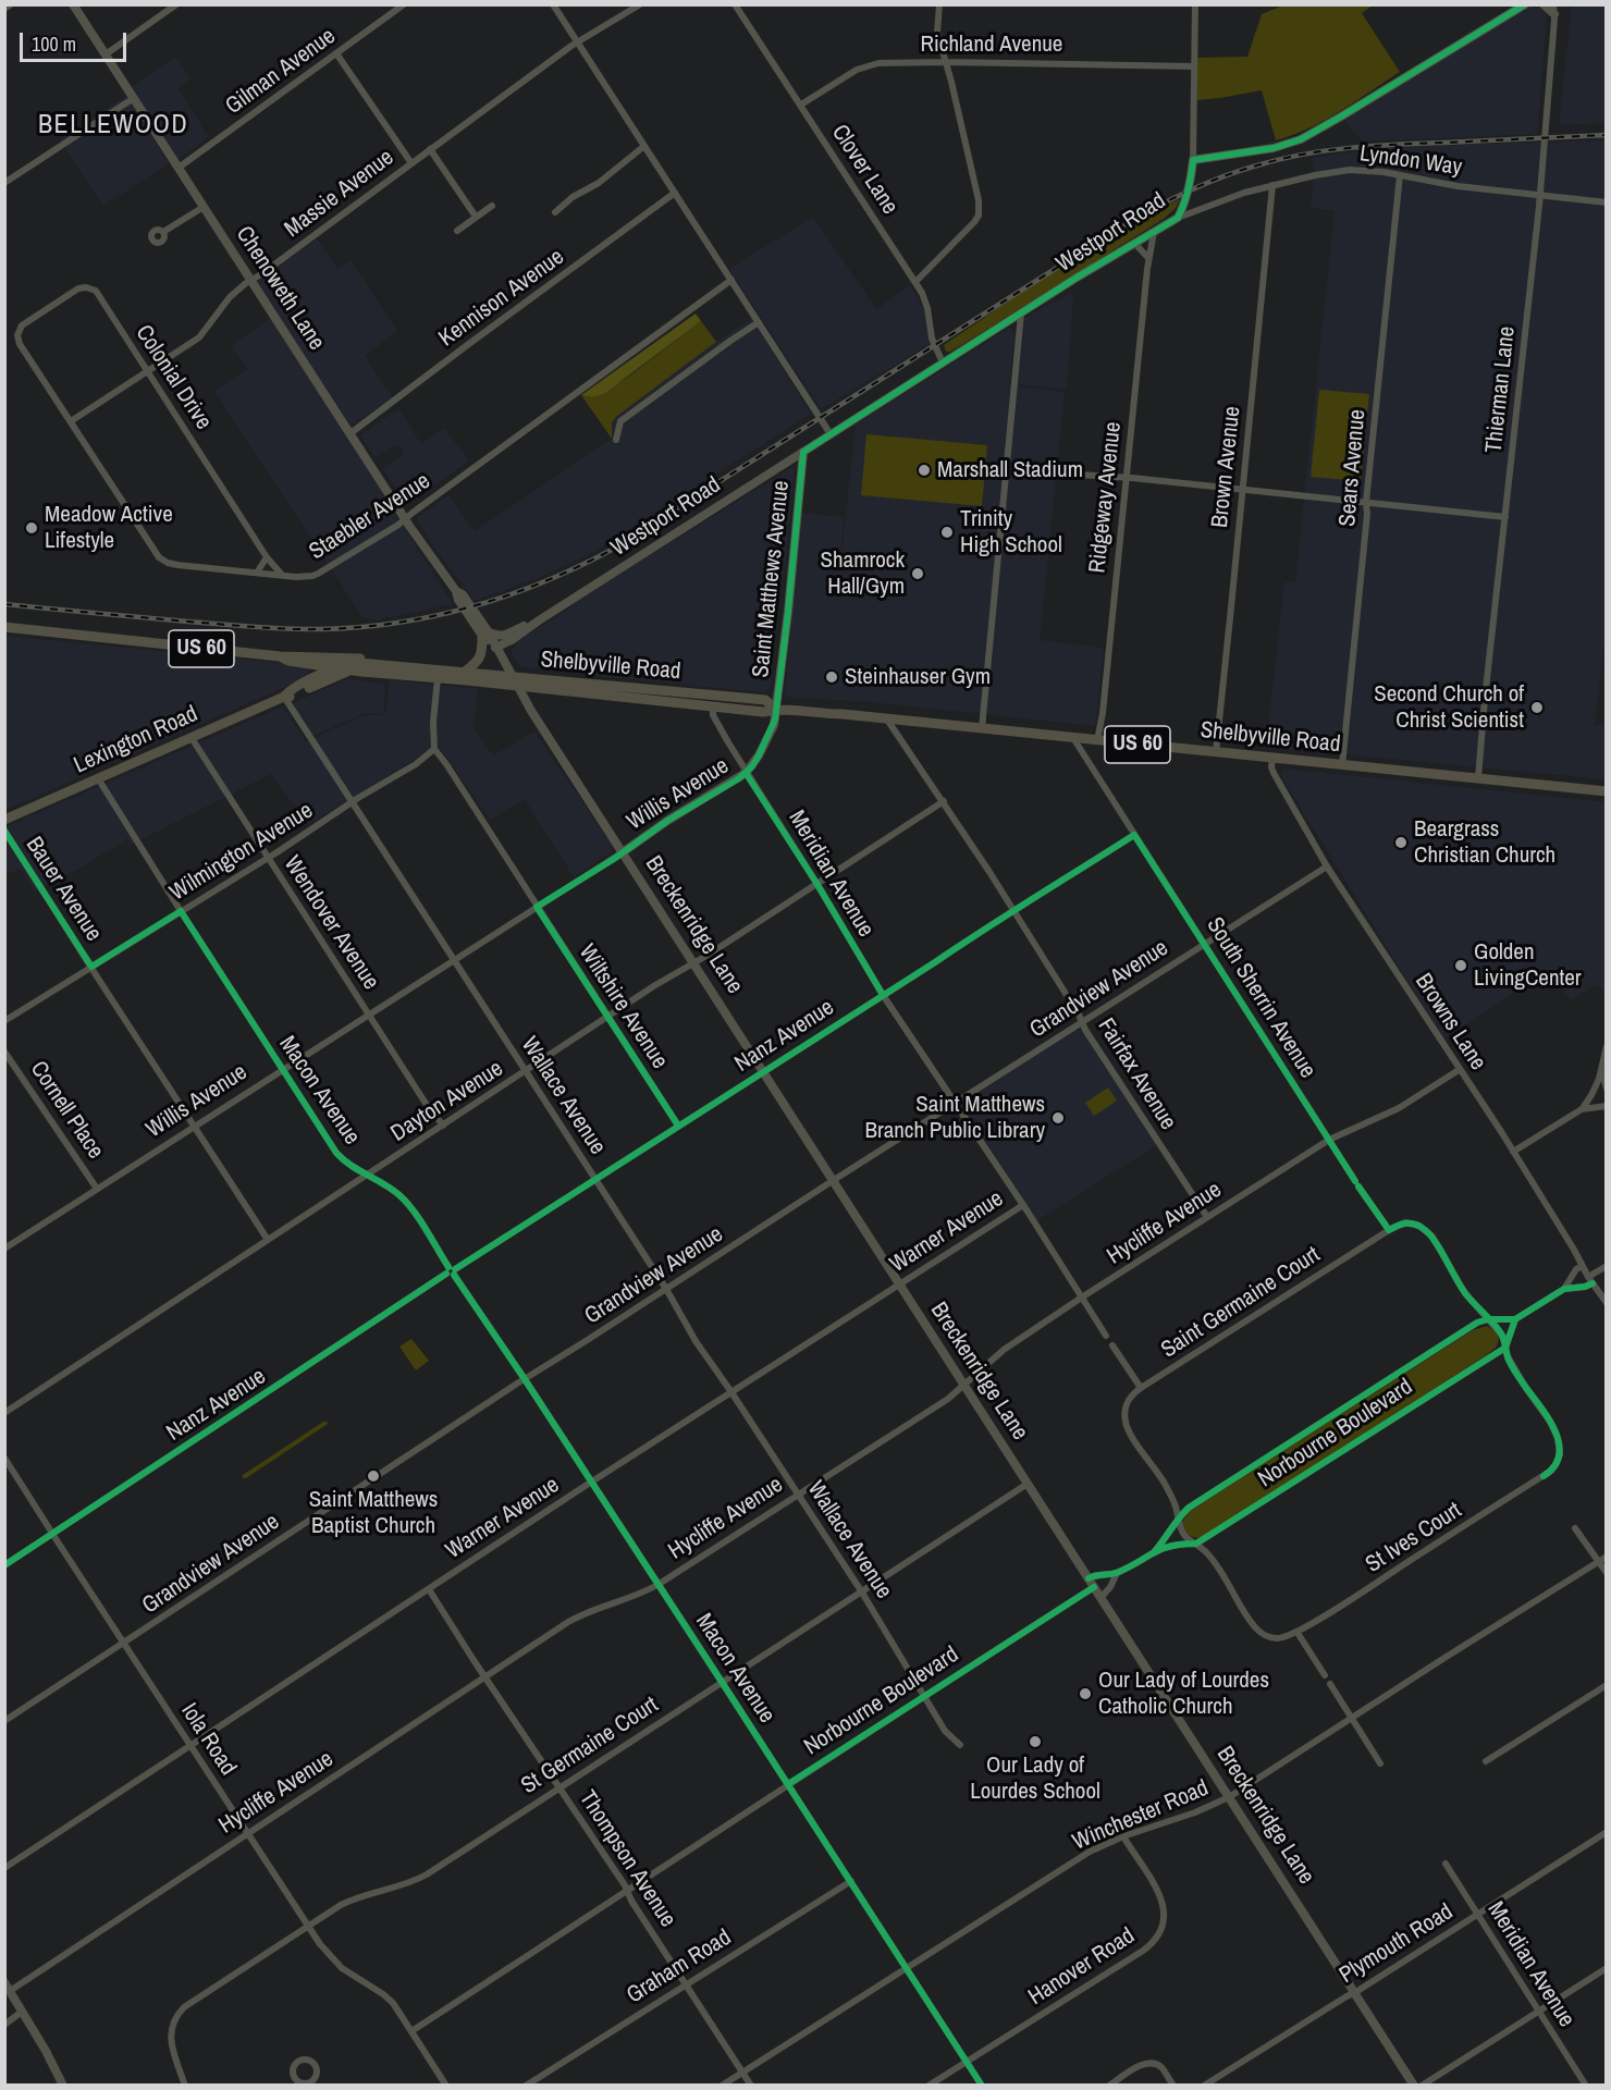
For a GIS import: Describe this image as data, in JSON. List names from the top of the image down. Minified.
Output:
{"streets":{"main road":["Westport Road","Chenoweth Lane","Saint Matthews Avenue","US 60","Shelbyville Road","Lexington Road","Willis Avenue","Breckenridge Lane"],"street":["Richland Avenue","Gilman Avenue","Lyndon Way","Clover Lane","Massie Avenue","Kennison Avenue","Colonial Drive","Thierman Lane","Brown Avenue","Sears Avenue","Ridgeway Avenue","Staebler Avenue","Wilmington Avenue","Meridian Avenue","Bauer Avenue","Wendover Avenue","Grandview Avenue","South Sherrin Avenue","Wiltshire Avenue","Browns Lane","Nanz Avenue","Fairfax Avenue","Macon Avenue","Wallace Avenue","Dayton Avenue","Cornell Place","Hycliffe Avenue","Warner Avenue","Saint Germaine Court","Norbourne Boulevard","St Ives Court","Iola Road","St Germaine Court","Winchester Road","Thompson Avenue","Plymouth Road","Graham Road","Hanover Road"]},"crossings":[["Richland Avenue","Clover Lane"],["Gilman Avenue","Chenoweth Lane"],["Lyndon Way","Westport Road"],["Lyndon Way","Thierman Lane"],["Lyndon Way","Brown Avenue"],["Lyndon Way","Sears Avenue"],["Clover Lane","Westport Road"],["Massie Avenue","Chenoweth Lane"],["Massie Avenue","Colonial Drive"],["Massie Avenue","Staebler Avenue"],["Westport Road","Chenoweth Lane"],["Westport Road","Ridgeway Avenue"],["Westport Road","Saint Matthews Avenue"],["Chenoweth Lane","Kennison Avenue"],["Chenoweth Lane","Staebler Avenue"],["Chenoweth Lane","Shelbyville Road"],["Chenoweth Lane","Breckenridge Lane"],["Colonial Drive","Staebler Avenue"],["Thierman Lane","Shelbyville Road"],["Brown Avenue","Shelbyville Road"],["Sears Avenue","Shelbyville Road"],["Ridgeway Avenue","Shelbyville Road"],["Saint Matthews Avenue","Shelbyville Road"],["Saint Matthews Avenue","Willis Avenue"],["Shelbyville Road","Lexington Road"],["Shelbyville Road","Willis Avenue"],["Shelbyville Road","Meridian Avenue"],["Shelbyville Road","Breckenridge Lane"],["Shelbyville Road","South Sherrin Avenue"],["Shelbyville Road","Browns Lane"],["Shelbyville Road","Fairfax Avenue"],["Lexington Road","Wendover Avenue"],["Lexington Road","Macon Avenue"],["Lexington Road","Wallace Avenue"],["Willis Avenue","Meridian Avenue"],["Willis Avenue","Bauer Avenue"],["Willis Avenue","Wendover Avenue"],["Willis Avenue","Breckenridge Lane"],["Willis Avenue","Wiltshire Avenue"],["Willis Avenue","Macon Avenue"],["Willis Avenue","Wallace Avenue"],["Willis Avenue","Cornell Place"],["Wilmington Avenue","Bauer Avenue"],["Wilmington Avenue","Wendover Avenue"],["Wilmington Avenue","Wiltshire Avenue"],["Wilmington Avenue","Macon Avenue"],["Wilmington Avenue","Wallace Avenue"],["Meridian Avenue","Grandview Avenue"],["Meridian Avenue","Nanz Avenue"],["Meridian Avenue","Dayton Avenue"],["Meridian Avenue","Hycliffe Avenue"],["Meridian Avenue","Warner Avenue"],["Meridian Avenue","Plymouth Road"],["Bauer Avenue","Dayton Avenue"],["Wendover Avenue","Dayton Avenue"],["Breckenridge Lane","Grandview Avenue"],["Breckenridge Lane","Nanz Avenue"],["Breckenridge Lane","Dayton Avenue"],["Breckenridge Lane","Hycliffe Avenue"],["Breckenridge Lane","Warner Avenue"],["Breckenridge Lane","Norbourne Boulevard"],["Breckenridge Lane","St Germaine Court"],["Breckenridge Lane","Winchester Road"],["Breckenridge Lane","Plymouth Road"],["Grandview Avenue","South Sherrin Avenue"],["Grandview Avenue","Browns Lane"],["Grandview Avenue","Fairfax Avenue"],["Grandview Avenue","Macon Avenue"],["Grandview Avenue","Wallace Avenue"],["Grandview Avenue","Iola Road"],["South Sherrin Avenue","Nanz Avenue"],["South Sherrin Avenue","Hycliffe Avenue"],["South Sherrin Avenue","Saint Germaine Court"],["Wiltshire Avenue","Nanz Avenue"],["Wiltshire Avenue","Dayton Avenue"],["Browns Lane","Hycliffe Avenue"],["Nanz Avenue","Fairfax Avenue"],["Nanz Avenue","Macon Avenue"],["Nanz Avenue","Wallace Avenue"],["Nanz Avenue","Iola Road"],["Fairfax Avenue","Dayton Avenue"],["Fairfax Avenue","Hycliffe Avenue"],["Macon Avenue","Dayton Avenue"],["Macon Avenue","Hycliffe Avenue"],["Macon Avenue","Warner Avenue"],["Macon Avenue","Norbourne Boulevard"],["Macon Avenue","St Germaine Court"],["Macon Avenue","Winchester Road"],["Macon Avenue","Graham Road"],["Macon Avenue","Hanover Road"],["Wallace Avenue","Dayton Avenue"],["Wallace Avenue","Hycliffe Avenue"],["Wallace Avenue","Warner Avenue"],["Wallace Avenue","Norbourne Boulevard"],["Wallace Avenue","St Germaine Court"],["Hycliffe Avenue","Iola Road"],["Hycliffe Avenue","Thompson Avenue"],["Warner Avenue","Iola Road"],["Warner Avenue","Thompson Avenue"],["Saint Germaine Court","Norbourne Boulevard"],["Norbourne Boulevard","St Ives Court"],["Norbourne Boulevard","Iola Road"],["Norbourne Boulevard","Thompson Avenue"],["Iola Road","St Germaine Court"],["St Germaine Court","Thompson Avenue"],["Winchester Road","Thompson Avenue"],["Winchester Road","Hanover Road"],["Thompson Avenue","Graham Road"]],"districts":["BELLEWOOD"],"places":["Marshall Stadium","Meadow Active Lifestyle","Trinity High School","Shamrock Hall/Gym","Steinhauser Gym","Second Church of Christ Scientist","Beargrass Christian Church","Golden LivingCenter","Saint Matthews Branch Public Library","Saint Matthews Baptist Church","Our Lady of Lourdes Catholic Church","Our Lady of Lourdes School"],"scale_bar":"100 m"}
